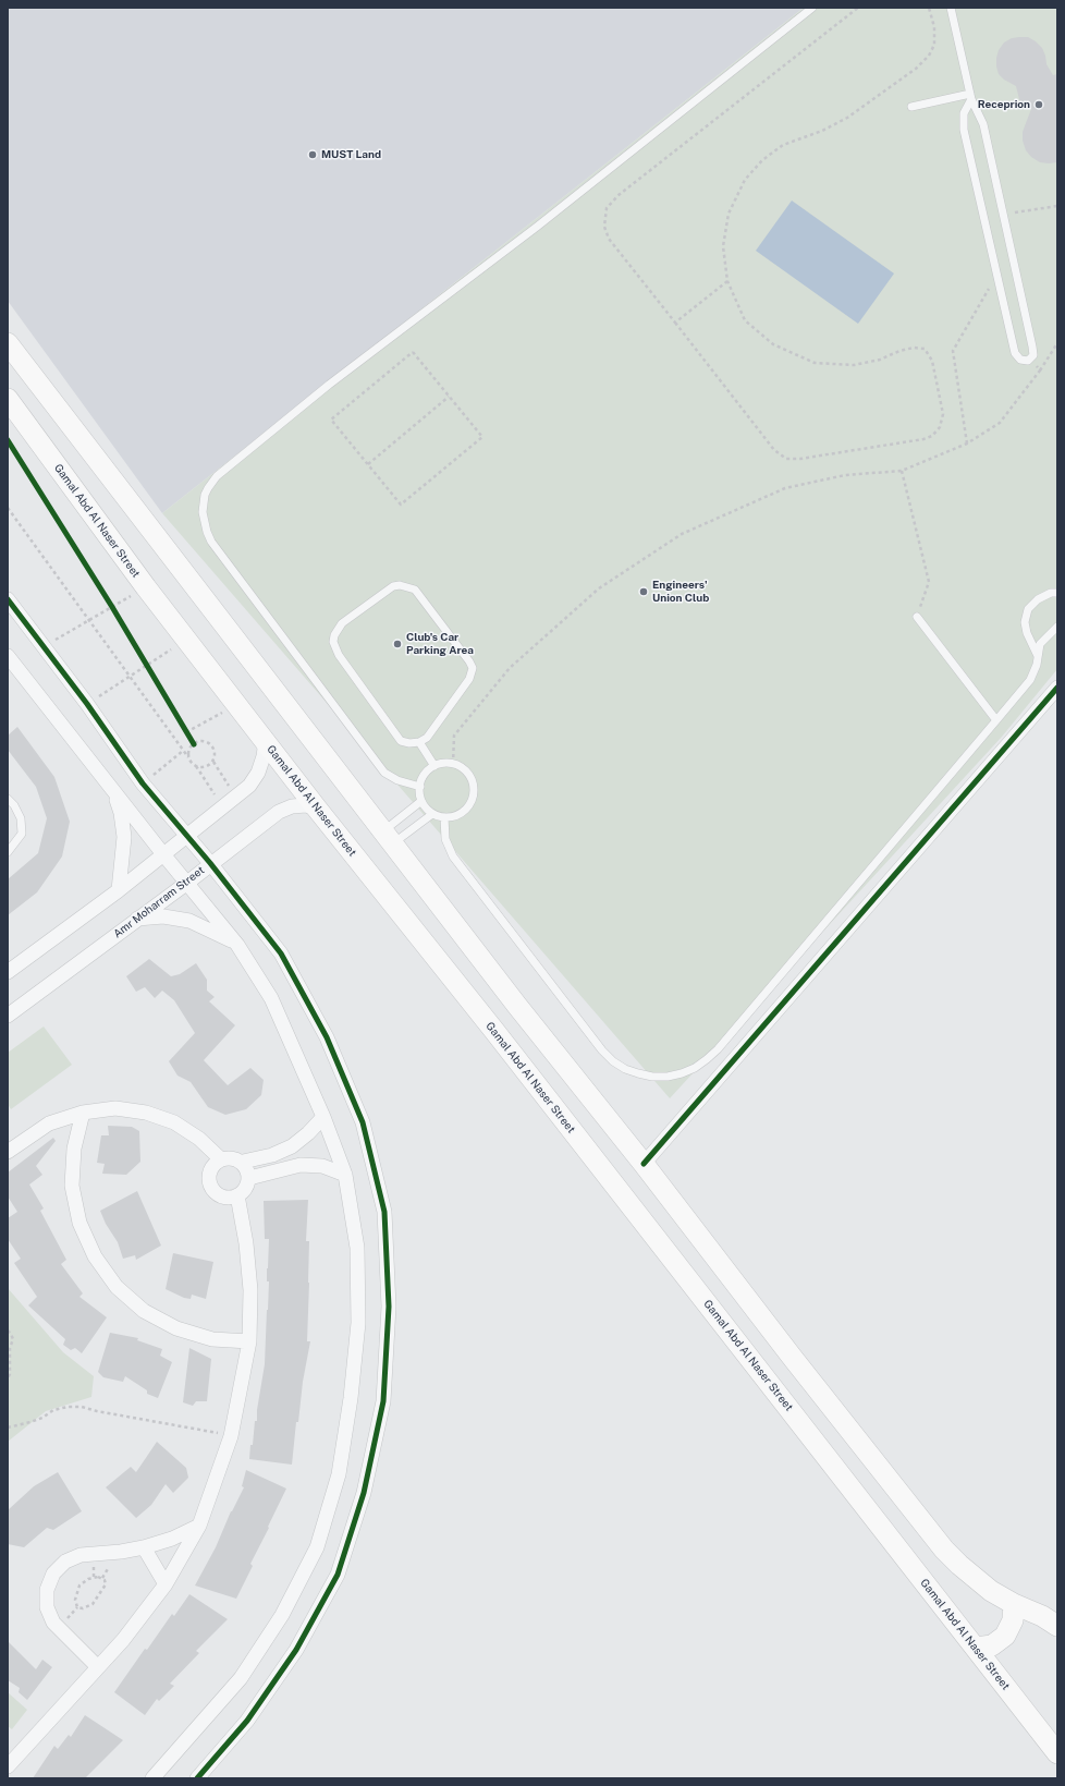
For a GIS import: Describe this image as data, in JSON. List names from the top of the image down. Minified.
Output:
{"streets":{"main road":["Gamal Abd Al Naser Street"],"street":["Amr Moharram Street"]},"crossings":[["Gamal Abd Al Naser Street","Amr Moharram Street"]],"places":["Receprion","MUST Land","Engineers' Union Club","Club's Car Parking Area"]}
